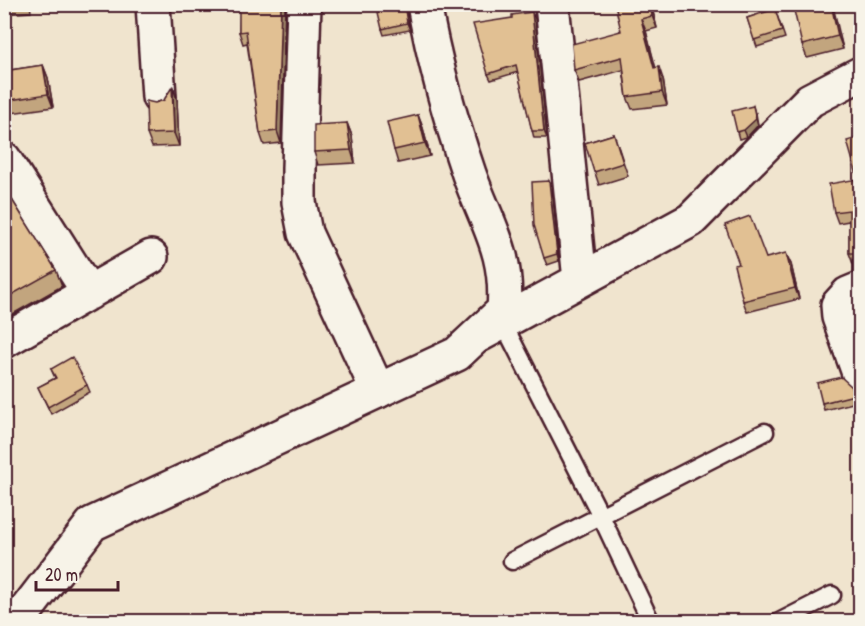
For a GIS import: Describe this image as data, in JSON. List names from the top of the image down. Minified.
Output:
{"scale_bar":"20 m"}
